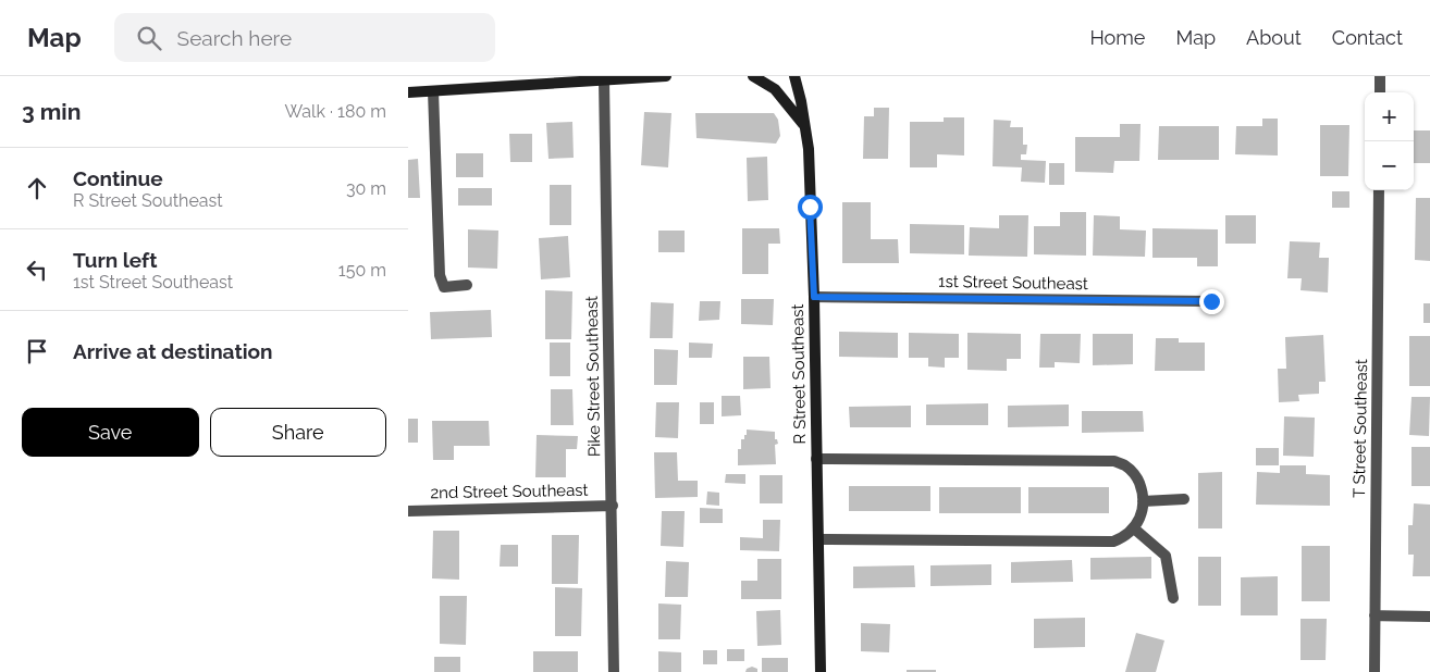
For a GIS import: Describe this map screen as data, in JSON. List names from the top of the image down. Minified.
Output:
{"streets":{"main road":["R Street Southeast"],"street":["1st Street Southeast","Pike Street Southeast","T Street Southeast","2nd Street Southeast"]},"crossings":[["1st Street Southeast","R Street Southeast"],["Pike Street Southeast","2nd Street Southeast"]],"page":{"header":"Map","search":"Search here","nav":["Home","Map","About","Contact"],"heading":["3 min","Walk · 180 m"],"map_buttons":["+","−"],"list":[["Continue","R Street Southeast","30 m"],["Turn left","1st Street Southeast","150 m"],"Arrive at destination"],"buttons":["Save","Share"]}}
